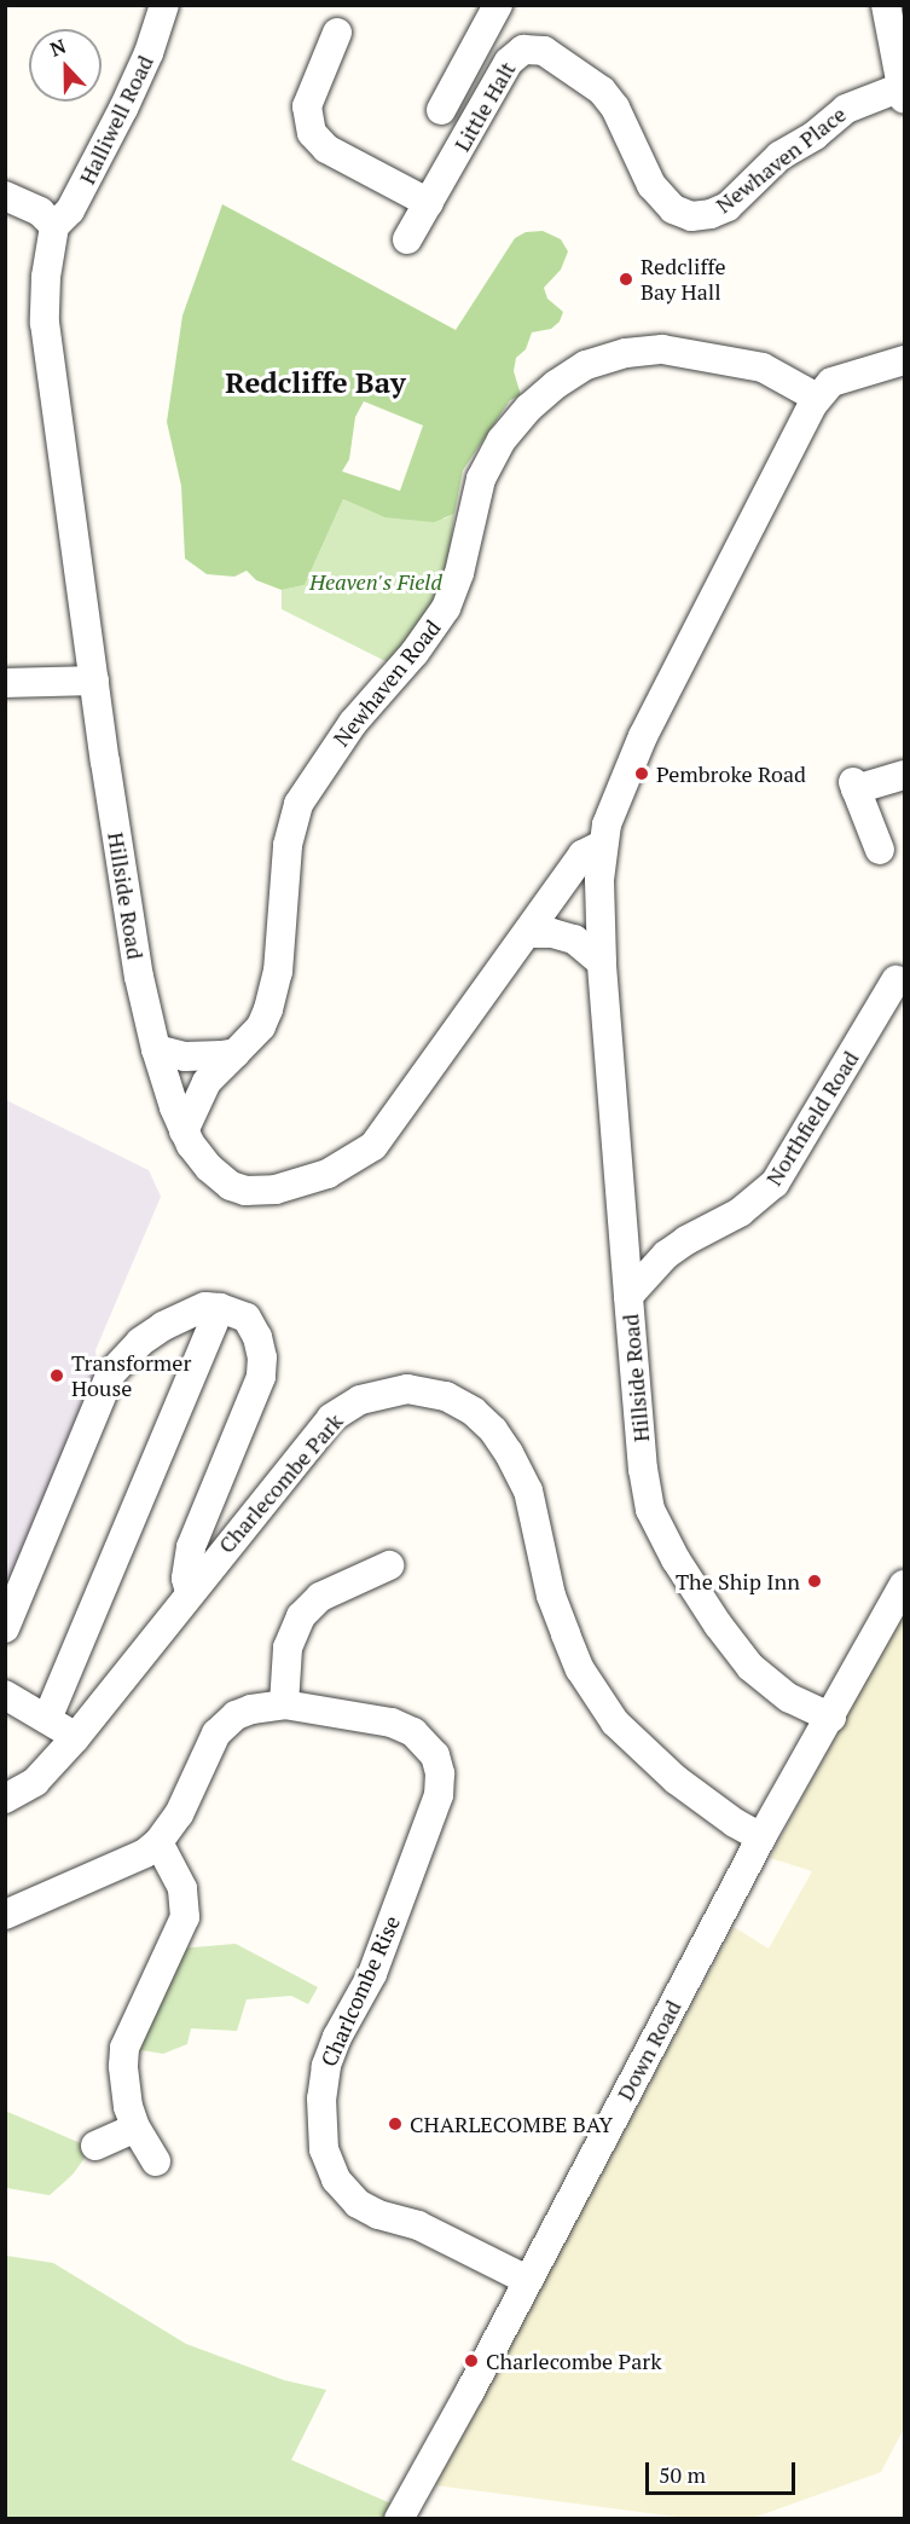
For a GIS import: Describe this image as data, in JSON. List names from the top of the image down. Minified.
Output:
{"streets":{"street":["Little Halt","Halliwell Road","Newhaven Place","Newhaven Road","Hillside Road","Northfield Road","Charlecombe Park","Charlcombe Rise","Down Road"]},"crossings":[["Little Halt","Newhaven Place"],["Halliwell Road","Hillside Road"],["Newhaven Road","Hillside Road"],["Hillside Road","Northfield Road"],["Hillside Road","Down Road"],["Charlecombe Park","Down Road"],["Charlcombe Rise","Down Road"]],"districts":["Redcliffe Bay"],"parks":["Heaven's Field"],"places":["Redcliffe Bay Hall","Pembroke Road","Transformer House","The Ship Inn","CHARLECOMBE BAY","Charlecombe Park"],"scale_bar":"50 m","north":"top"}
